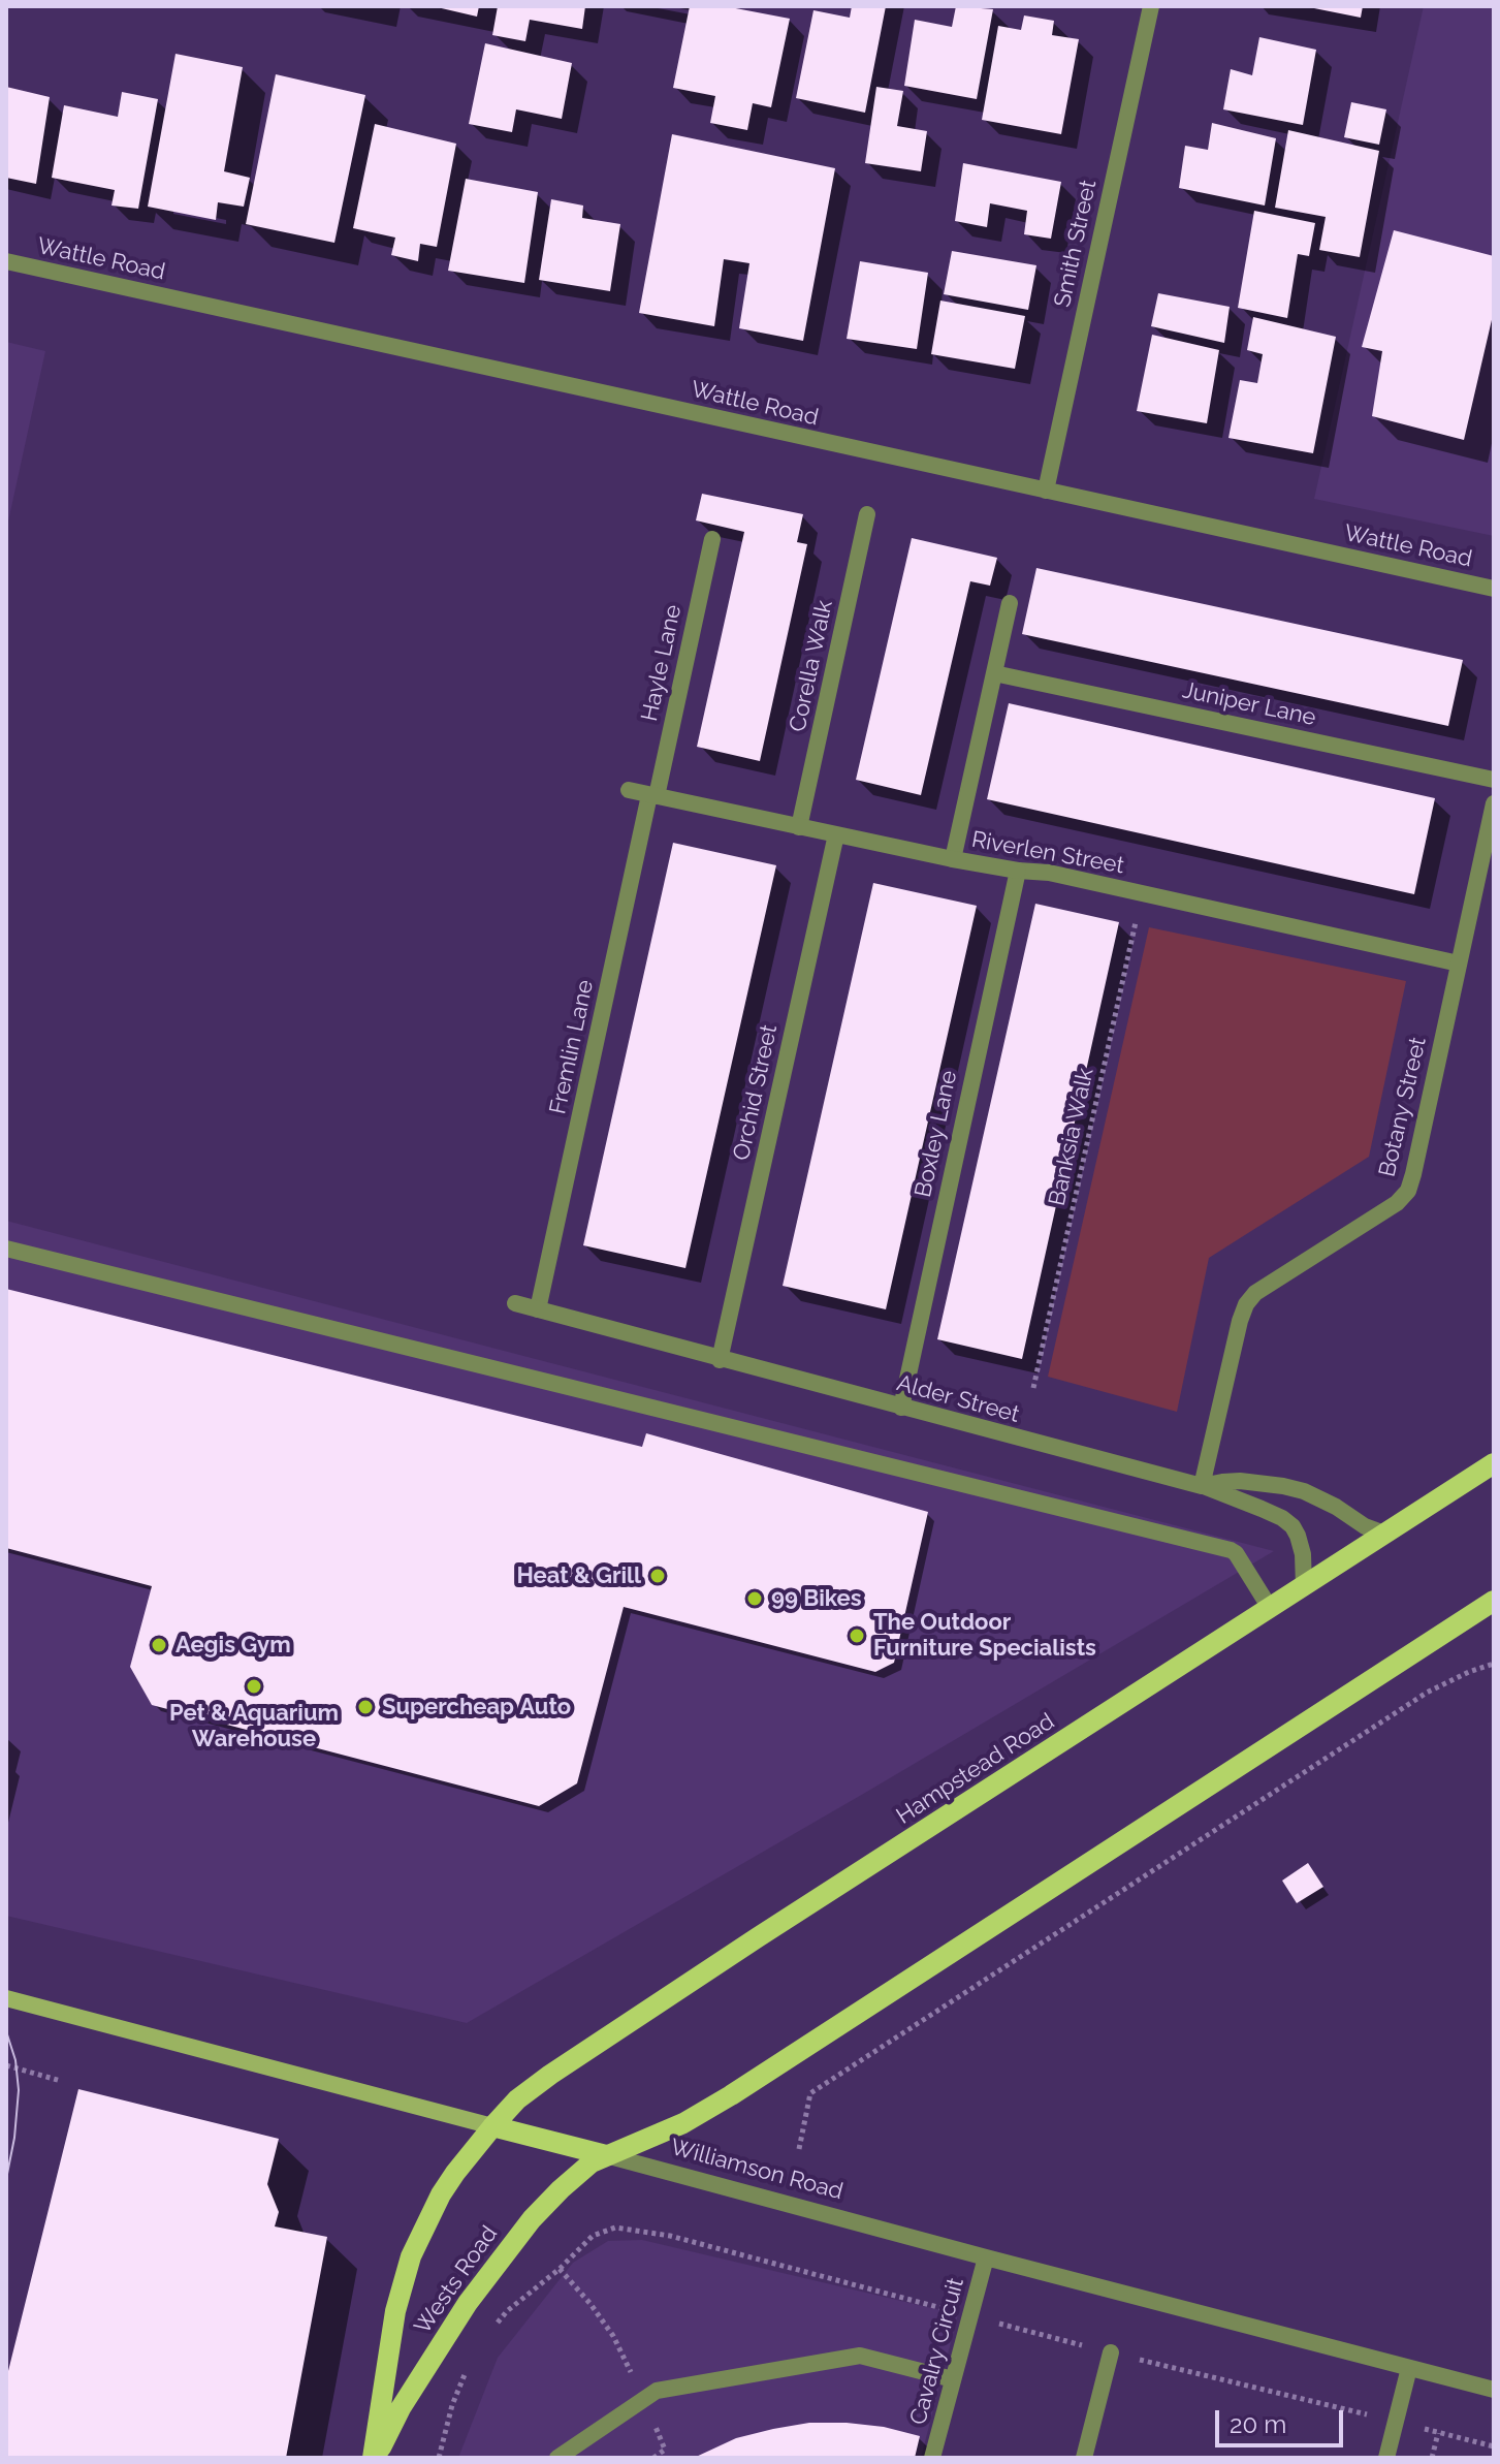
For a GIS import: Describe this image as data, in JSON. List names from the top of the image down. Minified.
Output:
{"streets":{"main road":["Hampstead Road","Williamson Road","Wests Road"],"street":["Smith Street","Wattle Road","Hayle Lane","Corella Walk","Juniper Lane","Riverlen Street","Fremlin Lane","Orchid Street","Botany Street","Boxley Lane","Alder Street","Cavalry Circuit"],"path":["Banksia Walk"]},"crossings":[["Smith Street","Wattle Road"],["Hayle Lane","Riverlen Street"],["Hayle Lane","Fremlin Lane"],["Corella Walk","Riverlen Street"],["Riverlen Street","Fremlin Lane"],["Riverlen Street","Orchid Street"],["Riverlen Street","Botany Street"],["Riverlen Street","Boxley Lane"],["Riverlen Street","Banksia Walk"],["Fremlin Lane","Alder Street"],["Orchid Street","Alder Street"],["Botany Street","Alder Street"],["Boxley Lane","Alder Street"],["Alder Street","Hampstead Road"],["Hampstead Road","Williamson Road"],["Hampstead Road","Wests Road"],["Williamson Road","Wests Road"],["Williamson Road","Cavalry Circuit"]],"places":["Heat & Grill","99 Bikes","The Outdoor Furniture Specialists","Aegis Gym","Pet & Aquarium Warehouse","Supercheap Auto"],"scale_bar":"20 m"}
